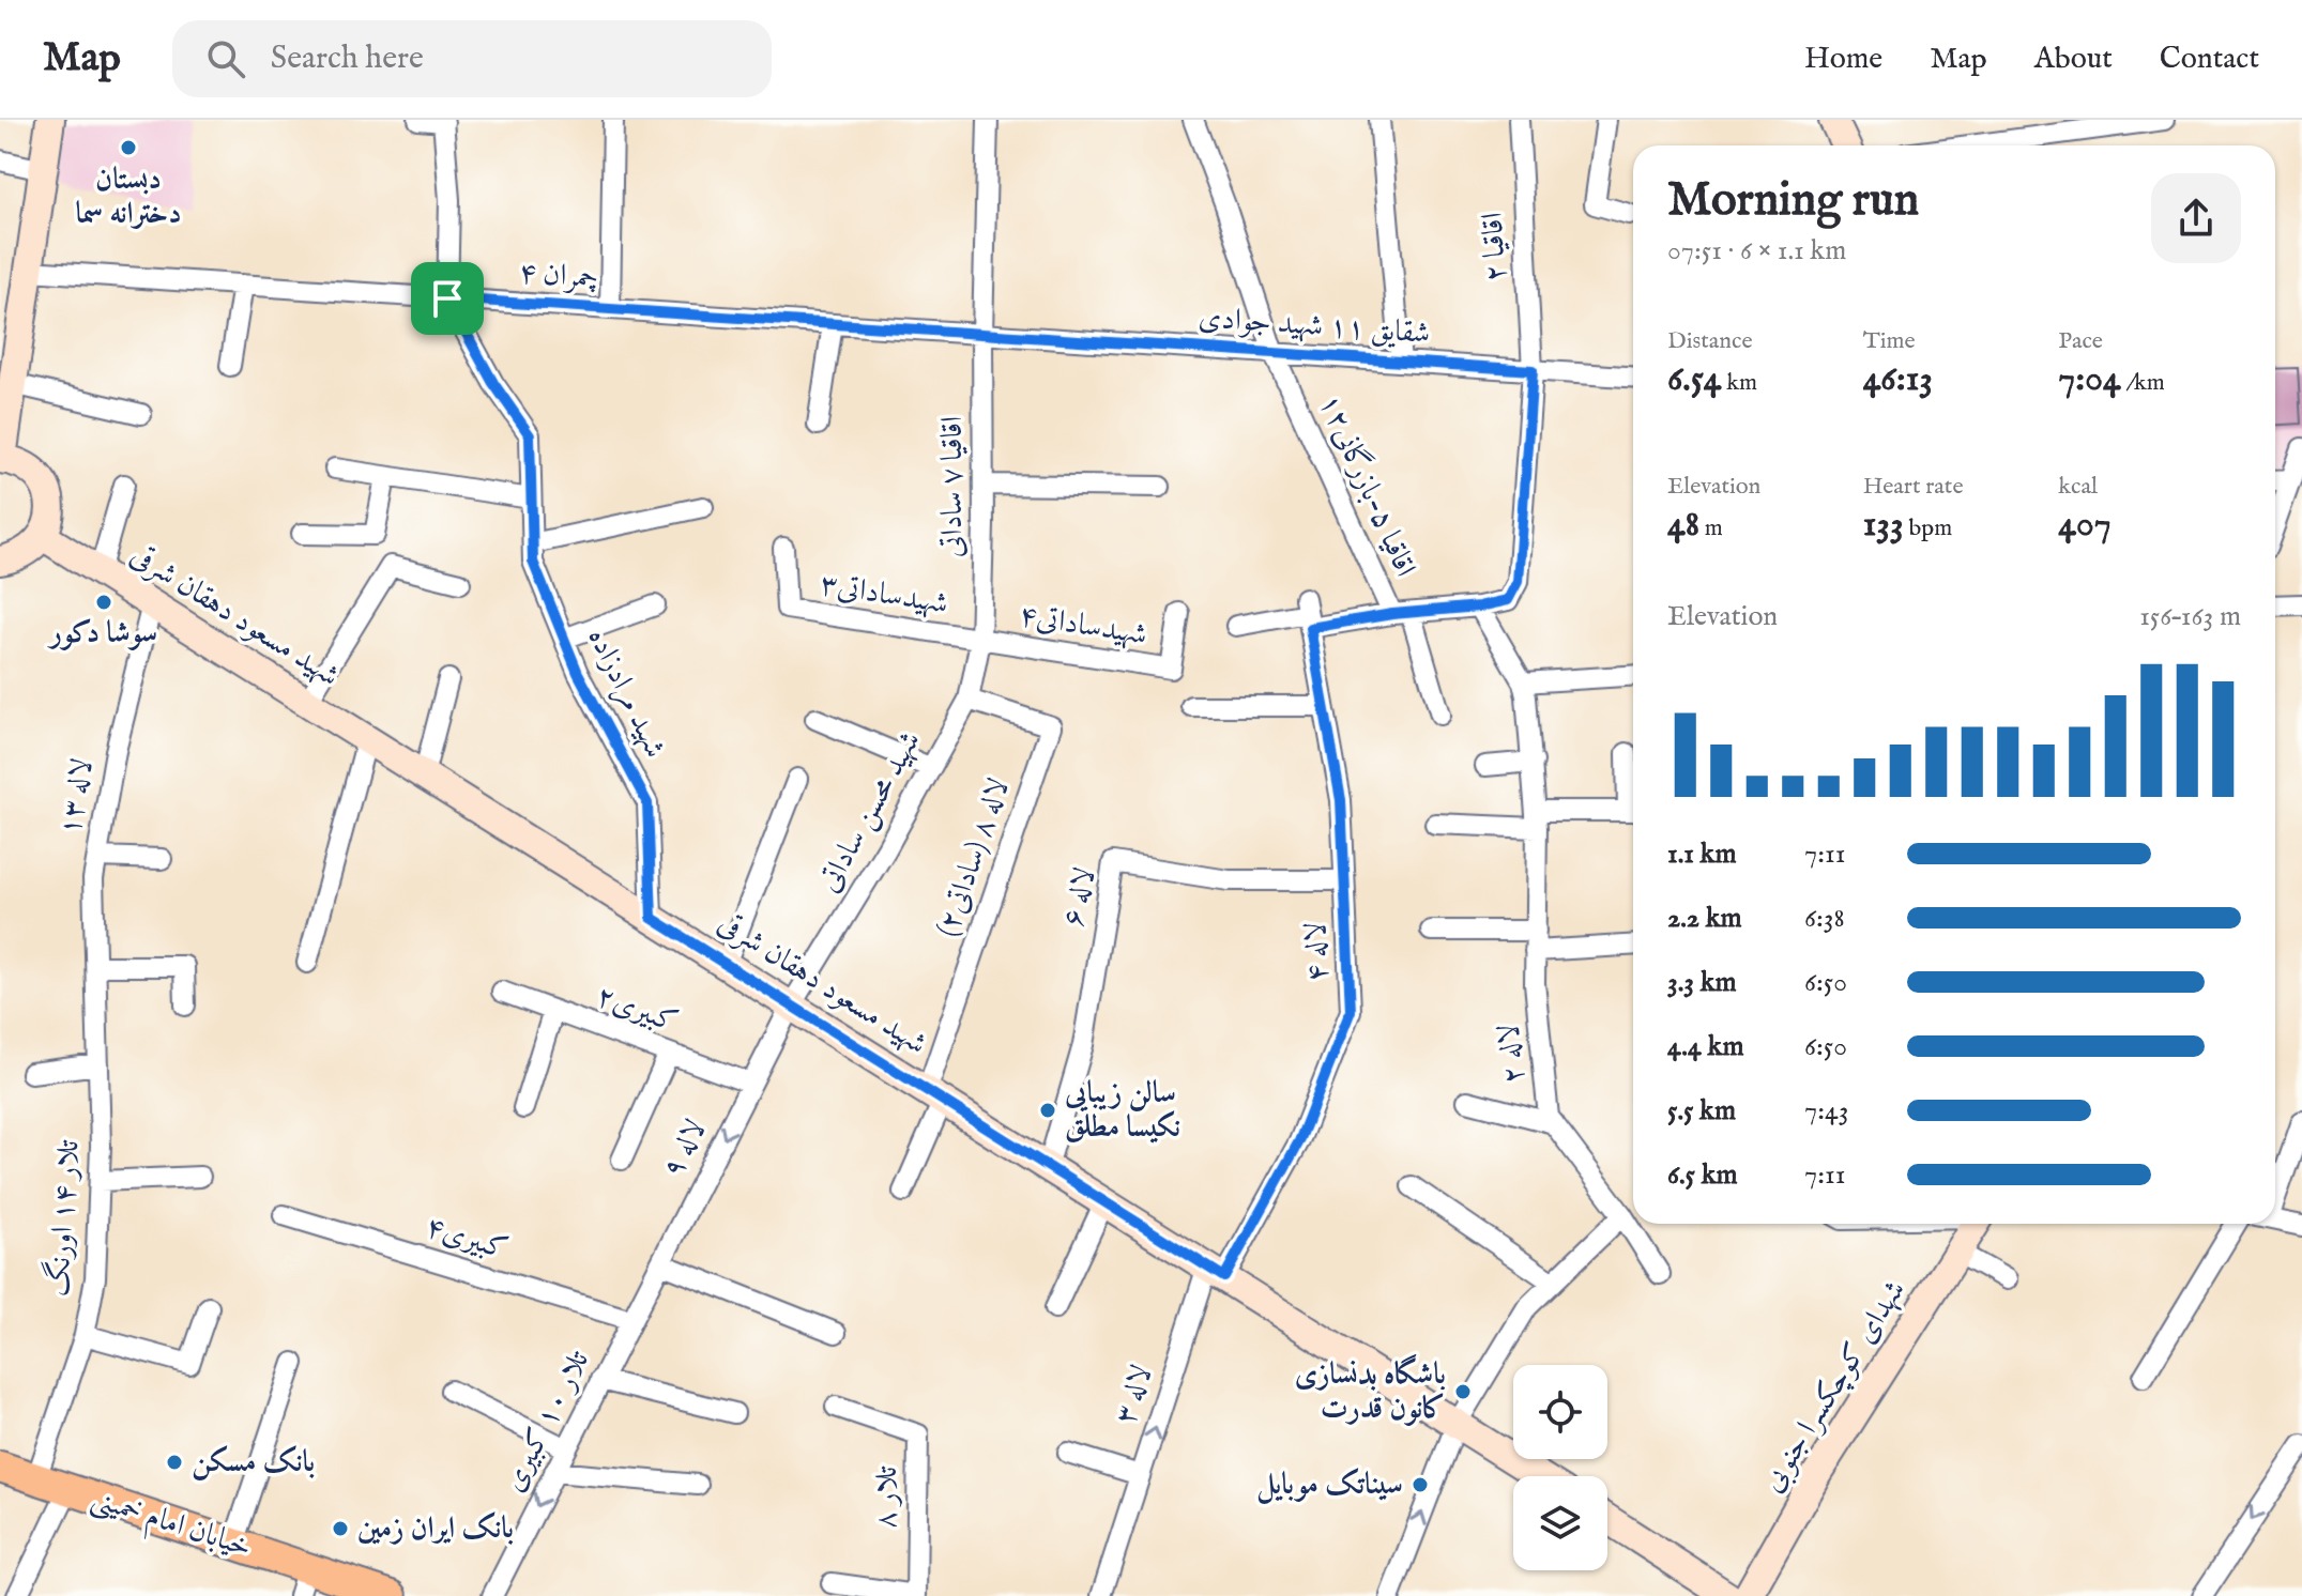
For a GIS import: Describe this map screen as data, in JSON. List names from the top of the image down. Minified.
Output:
{"streets":{"main road":["شهید مسعود دهقان شرقی","شهدای کوچکسرا جنوبی","خیابان امام خمینی"],"street":["اقاقیا ۲","چمران ۴","شقایق ۱۱ شهید جوادی","اقاقیا ۵-بازرگانی۱۲","اقاقیا ۷ ساداتی","شهیدساداتی۳","شهیدساداتی۴","شهید مرادزاده","لاله ۱۳","شهید محسن ساداتی","لاله ۸ (ساداتی۲)","لاله ۶","لاله ۴","کبیری۲","لاله ۲","لاله ۹","تلار ۱۴ اورنگ","کبیری۴","لاله ۳","تلار ۱۰ کبیری","تلار ۸"]},"crossings":[["اقاقیا ۲","شقایق ۱۱ شهید جوادی"],["اقاقیا ۲","لاله ۲"],["چمران ۴","شقایق ۱۱ شهید جوادی"],["چمران ۴","اقاقیا ۷ ساداتی"],["چمران ۴","شهید مرادزاده"],["شقایق ۱۱ شهید جوادی","اقاقیا ۵-بازرگانی۱۲"],["شقایق ۱۱ شهید جوادی","اقاقیا ۷ ساداتی"],["اقاقیا ۵-بازرگانی۱۲","لاله ۴"],["اقاقیا ۷ ساداتی","شهیدساداتی۳"],["اقاقیا ۷ ساداتی","شهیدساداتی۴"],["اقاقیا ۷ ساداتی","شهید محسن ساداتی"],["شهیدساداتی۳","شهیدساداتی۴"],["شهیدساداتی۳","شهید محسن ساداتی"],["شهید مسعود دهقان شرقی","شهید مرادزاده"],["شهید مسعود دهقان شرقی","لاله ۱۳"],["شهید مسعود دهقان شرقی","شهید محسن ساداتی"],["شهید مسعود دهقان شرقی","لاله ۸ (ساداتی۲)"],["شهید مسعود دهقان شرقی","لاله ۶"],["شهید مسعود دهقان شرقی","لاله ۴"],["شهید مسعود دهقان شرقی","لاله ۹"],["شهید مسعود دهقان شرقی","لاله ۳"],["شهیدساداتی۴","شهید محسن ساداتی"],["لاله ۱۳","تلار ۱۴ اورنگ"],["شهید محسن ساداتی","لاله ۸ (ساداتی۲)"],["شهید محسن ساداتی","لاله ۹"],["لاله ۶","لاله ۴"],["لاله ۴","لاله ۳"],["کبیری۲","لاله ۹"],["لاله ۹","کبیری۴"],["لاله ۹","تلار ۱۰ کبیری"],["تلار ۱۴ اورنگ","خیابان امام خمینی"],["کبیری۴","تلار ۱۰ کبیری"]],"one_way":["تلار ۱۰ کبیری"],"places":["دبستان دخترانه سما","سوشا دکور","سالن زیبایی نکیسا مطلق","باشگاه بدنسازی کانون قدرت","بانک مسکن","سیناتک موبایل","بانک ایران زمین"],"page":{"header":"Map","search":"Search here","nav":["Home","Map","About","Contact"],"heading":["Morning run","07:51 · 6 × 1.1 km"],"stats":[["Distance","6.54 km"],["Time","46:13"],["Pace","7:04 /km"],["Elevation","48 m"],["Heart rate","133 bpm"],["kcal","407"]],"chart":["Elevation","156–163 m"],"list":[{"name":"1.1 km","note":"7:11"},{"name":"2.2 km","note":"6:38"},{"name":"3.3 km","note":"6:50"},{"name":"4.4 km","note":"6:50"},{"name":"5.5 km","note":"7:43"},{"name":"6.5 km","note":"7:11"}]}}
